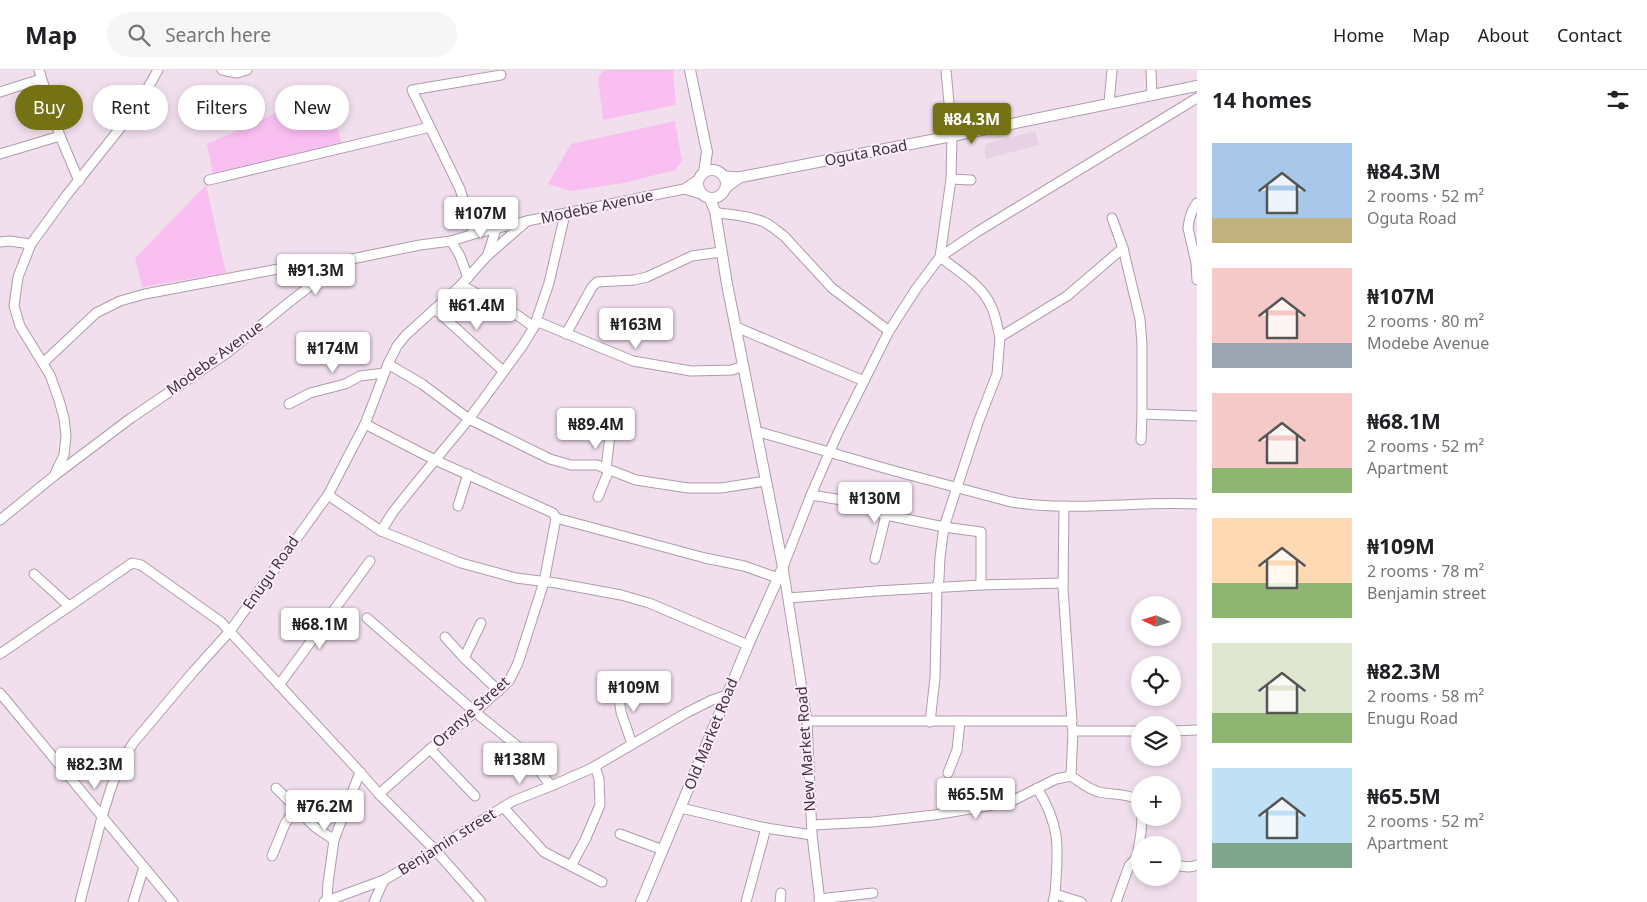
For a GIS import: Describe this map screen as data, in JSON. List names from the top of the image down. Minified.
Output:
{"streets":{"main road":["Oguta Road","Old Market Road"],"street":["Modebe Avenue","Enugu Road","Oranye Street","New Market Road","Benjamin street"]},"crossings":[["Old Market Road","New Market Road"],["Old Market Road","Benjamin street"]],"north":"left","page":{"header":"Map","search":"Search here","nav":["Home","Map","About","Contact"],"heading":"14 homes","chip":["Buy","Rent","Filters","New"],"price":["₦84.3M","₦107M","₦91.3M","₦61.4M","₦163M","₦174M","₦89.4M","₦130M","₦68.1M","₦109M","₦138M","₦82.3M","₦65.5M","₦76.2M"],"list":[{"name":"₦84.3M","note":"2 rooms · 52 m² · Oguta Road"},{"name":"₦107M","note":"2 rooms · 80 m² · Modebe Avenue"},{"name":"₦68.1M","note":"2 rooms · 52 m² · Apartment"},{"name":"₦109M","note":"2 rooms · 78 m² · Benjamin street"},{"name":"₦82.3M","note":"2 rooms · 58 m² · Enugu Road"},{"name":"₦65.5M","note":"2 rooms · 52 m² · Apartment"}],"map_buttons":["+","−"]}}
